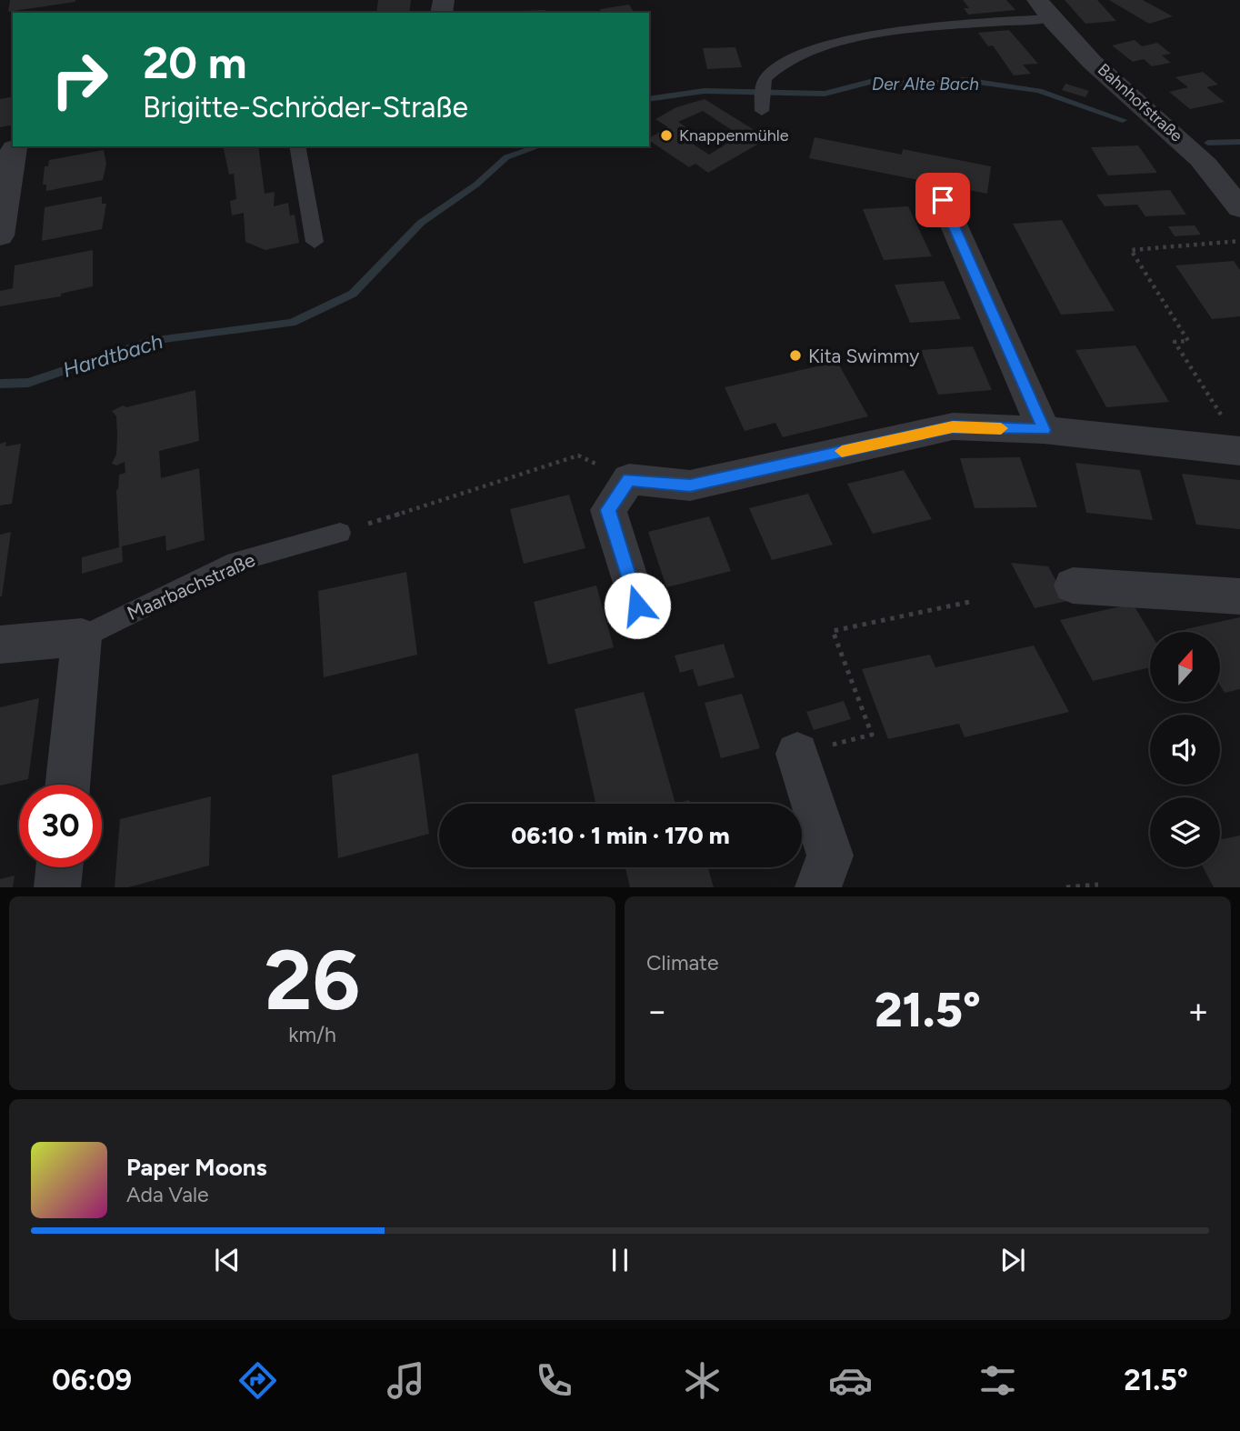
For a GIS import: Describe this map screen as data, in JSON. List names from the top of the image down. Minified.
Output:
{"streets":{"street":["Bahnhofstraße","Maarbachstraße"]},"water":["Der Alte Bach","Hardtbach"],"places":["Knappenmühle","Kita Swimmy"],"north":"top","page":{"turn":["20 m","Brigitte-Schröder-Straße"],"limit":"30","trip":"06:10 · 1 min · 170 m","tile":[["26","km/h"],"Climate"],"heat":["−","21.5°","+"],"song":["Paper Moons","Ada Vale"],"tabs":["06:09","21.5°"]}}
